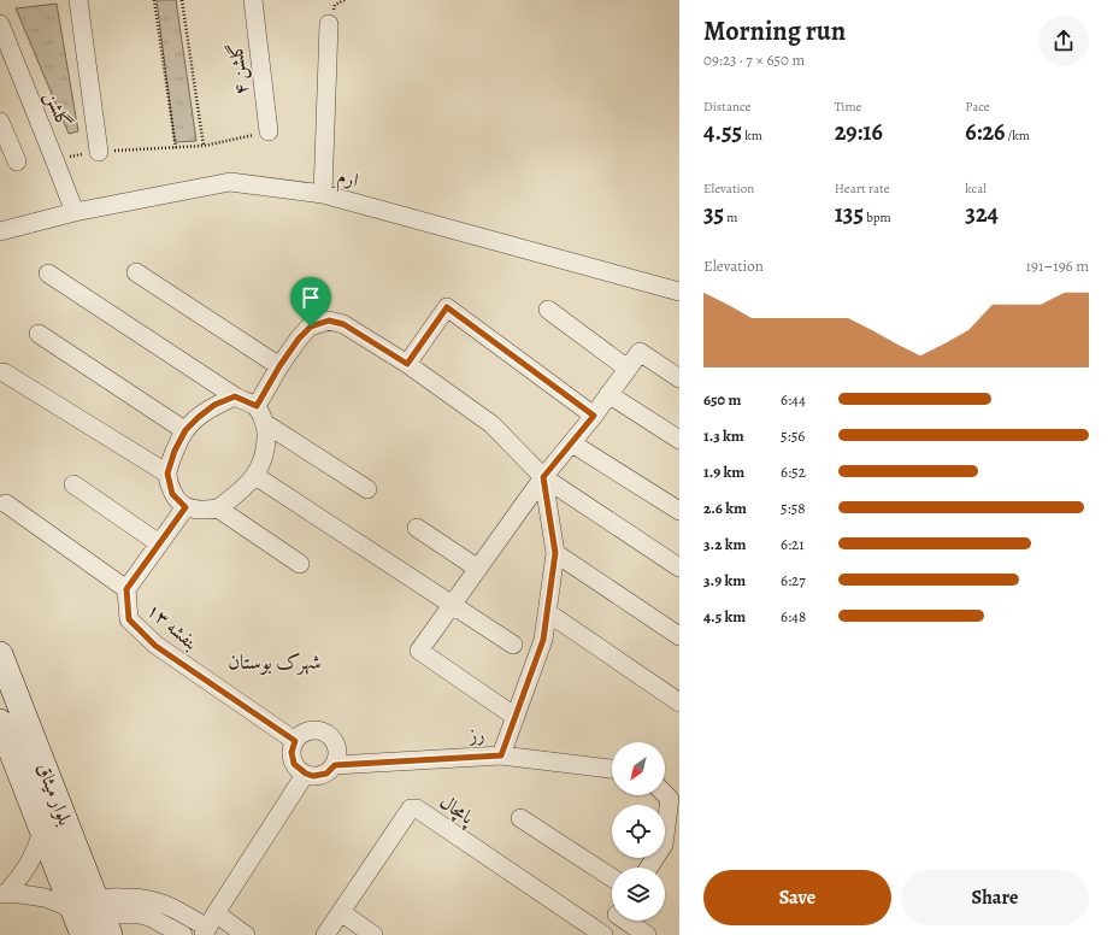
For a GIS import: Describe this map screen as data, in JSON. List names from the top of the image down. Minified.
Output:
{"streets":{"street":["گلشن ۴","گلشن","ارم","بنفشه ۱۳","رز","بلوار میثاق","پامچال"]},"crossings":[["گلشن","ارم"],["بنفشه ۱۳","رز"]],"districts":["شهرک بوستان"],"north":"bottom left","page":{"heading":["Morning run","09:23 · 7 × 650 m"],"stats":[["Distance","4.55 km"],["Time","29:16"],["Pace","6:26 /km"],["Elevation","35 m"],["Heart rate","135 bpm"],["kcal","324"]],"chart":["Elevation","191–196 m"],"list":[{"name":"650 m","note":"6:44"},{"name":"1.3 km","note":"5:56"},{"name":"1.9 km","note":"6:52"},{"name":"2.6 km","note":"5:58"},{"name":"3.2 km","note":"6:21"},{"name":"3.9 km","note":"6:27"},{"name":"4.5 km","note":"6:48"}],"buttons":["Save","Share"]}}
